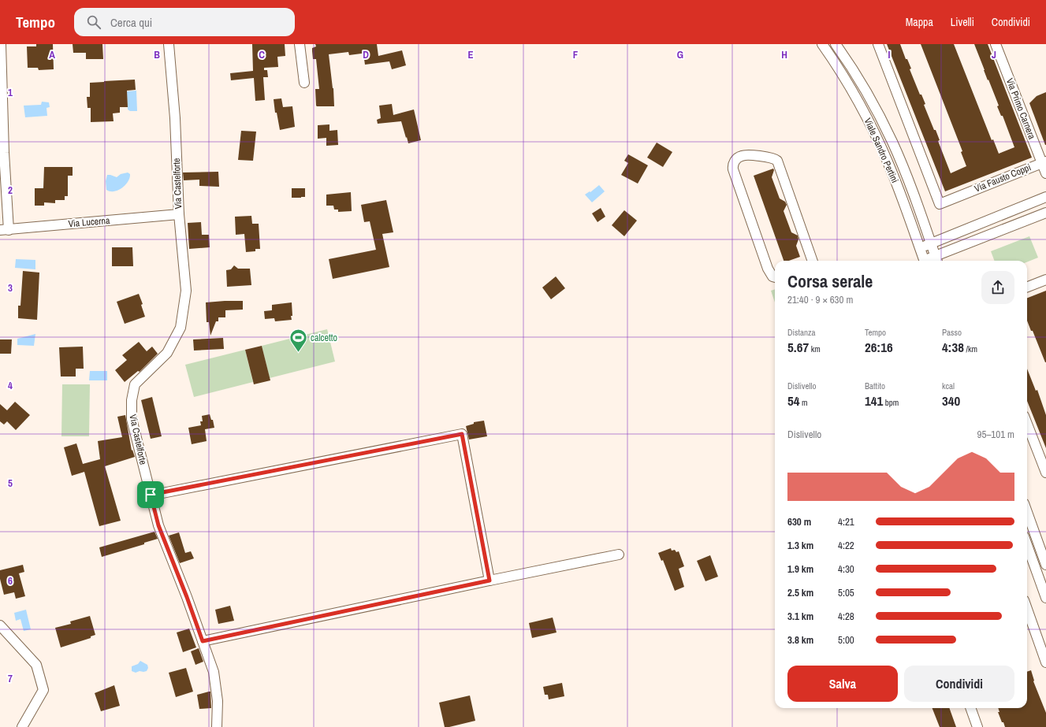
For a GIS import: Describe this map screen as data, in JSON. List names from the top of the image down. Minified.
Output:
{"streets":{"street":["Via Primo Carnera","Viale Sandro Pertini","Via Fausto Coppi","Via Castelforte","Via Lucerna"]},"crossings":[["Via Primo Carnera","Via Fausto Coppi"],["Via Castelforte","Via Lucerna"]],"places":{"sports":["calcetto"]},"page":{"header":"Tempo","search":"Cerca qui","nav":["Mappa","Livelli","Condividi"],"heading":["Corsa serale","21:40 · 9 × 630 m"],"stats":[["Distanza","5.67 km"],["Tempo","26:16"],["Passo","4:38 /km"],["Dislivello","54 m"],["Battito","141 bpm"],["kcal","340"]],"chart":["Dislivello","95–101 m"],"list":[{"name":"630 m","note":"4:21"},{"name":"1.3 km","note":"4:22"},{"name":"1.9 km","note":"4:30"},{"name":"2.5 km","note":"5:05"},{"name":"3.1 km","note":"4:28"},{"name":"3.8 km","note":"5:00"}],"buttons":["Salva","Condividi"]},"grid":{"columns":["A","B","C","D","E","F","G","H","I","J"],"rows":["1","2","3","4","5","6","7"]}}
